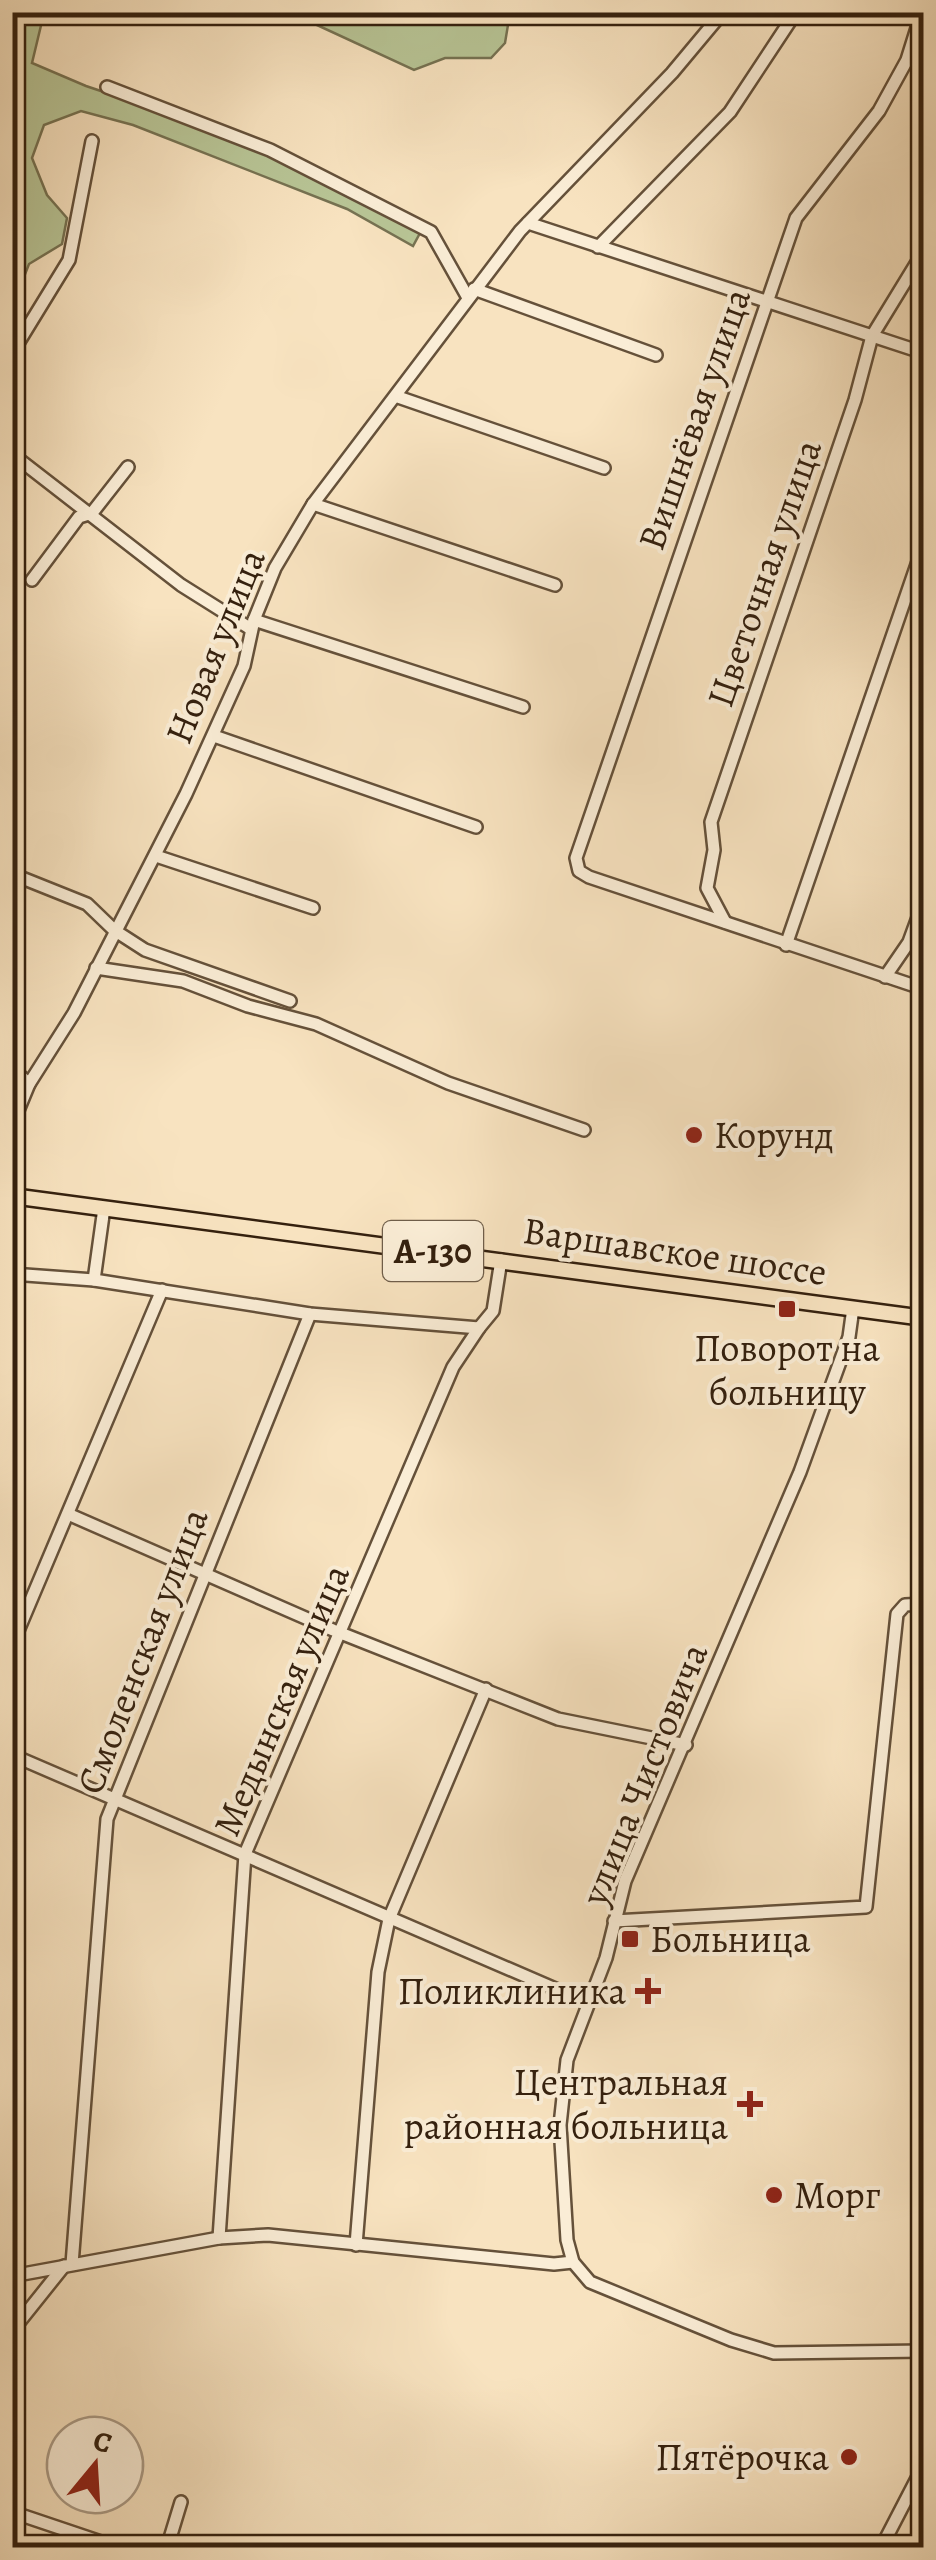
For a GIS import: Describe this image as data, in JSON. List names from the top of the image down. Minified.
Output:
{"streets":{"main road":["А-130","Варшавское шоссе"],"street":["Вишнёвая улица","Цветочная улица","Новая улица","Смоленская улица","Медынская улица","улица Чистовича"]},"crossings":[["Вишнёвая улица","Цветочная улица"],["А-130","Варшавское шоссе"],["А-130","улица Чистовича"],["Варшавское шоссе","Медынская улица"],["Варшавское шоссе","улица Чистовича"]],"places":{"other":["Корунд","Морг","Пятёрочка"],"transit":["Поворот на больницу","Больница"],"health":["Поликлиника","Центральная районная больница"]},"north":"top"}
